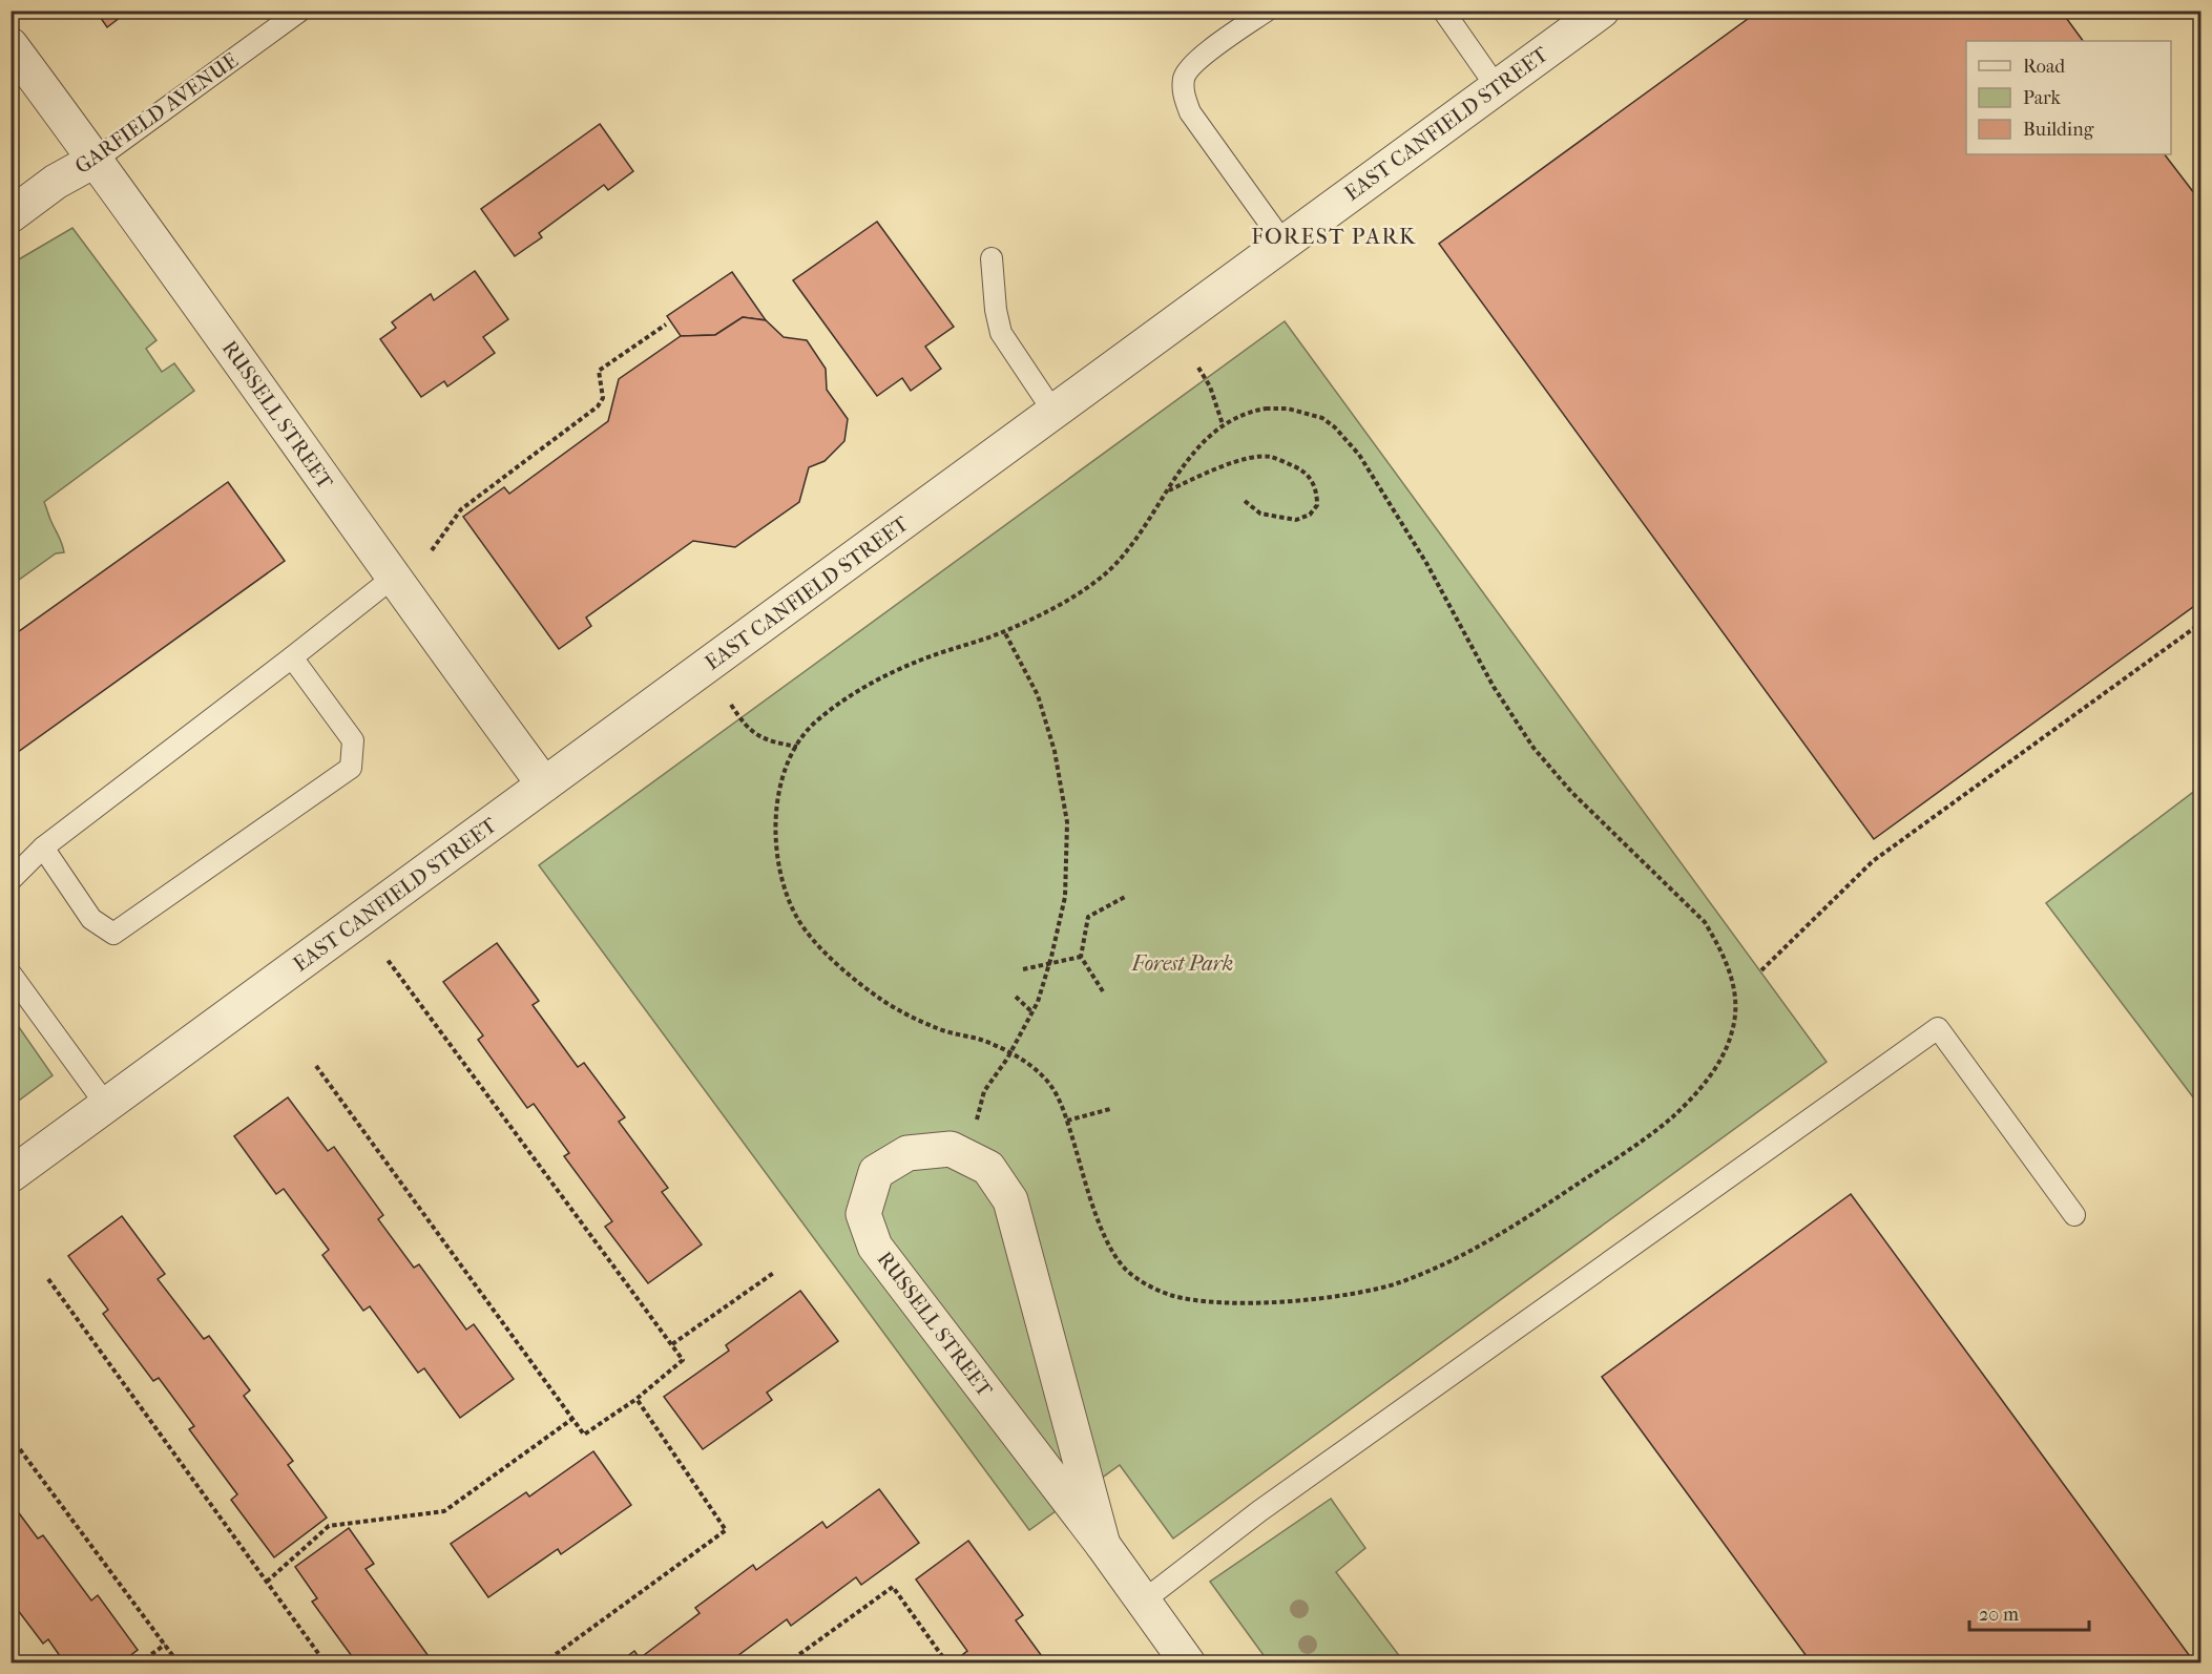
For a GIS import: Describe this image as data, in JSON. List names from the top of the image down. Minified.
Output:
{"streets":{"street":["GARFIELD AVENUE","EAST CANFIELD STREET","RUSSELL STREET"]},"crossings":[["GARFIELD AVENUE","RUSSELL STREET"],["EAST CANFIELD STREET","RUSSELL STREET"]],"districts":["FOREST PARK"],"parks":["Forest Park"],"legend":["Road","Park","Building"],"scale_bar":"20 m"}
